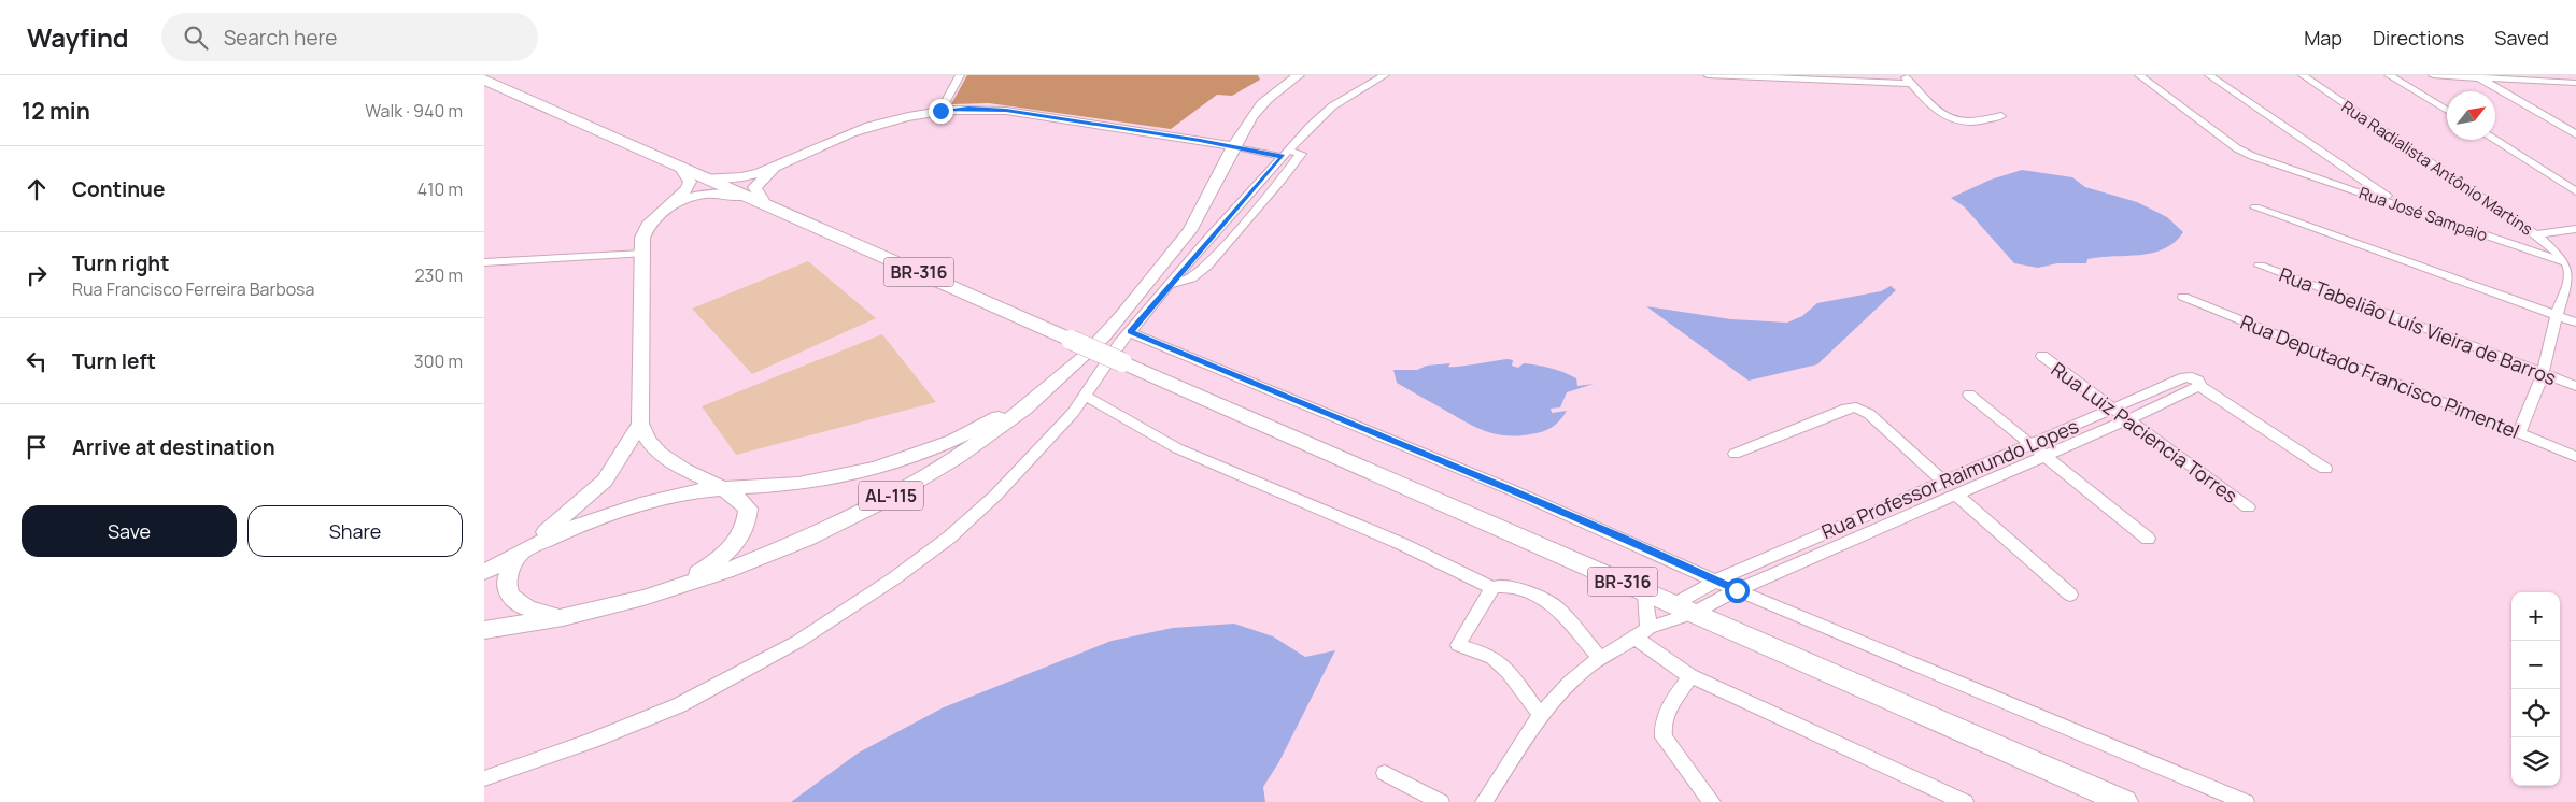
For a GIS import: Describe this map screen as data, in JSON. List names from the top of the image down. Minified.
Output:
{"streets":{"highway":["BR-316"],"main road":["AL-115"],"street":["Rua Radialista Antônio Martins","Rua José Sampaio","Rua Tabelião Luís Vieira de Barros","Rua Deputado Francisco Pimentel","Rua Luiz Paciencia Torres","Rua Professor Raimundo Lopes"]},"crossings":[["Rua Radialista Antônio Martins","Rua José Sampaio"],["BR-316","Rua Professor Raimundo Lopes"],["Rua Luiz Paciencia Torres","Rua Professor Raimundo Lopes"]],"north":"top right","page":{"header":"Wayfind","search":"Search here","nav":["Map","Directions","Saved"],"heading":["12 min","Walk · 940 m"],"list":[["Continue","410 m"],["Turn right","Rua Francisco Ferreira Barbosa","230 m"],["Turn left","300 m"],"Arrive at destination"],"buttons":["Save","Share"],"map_buttons":["+","−"]}}
